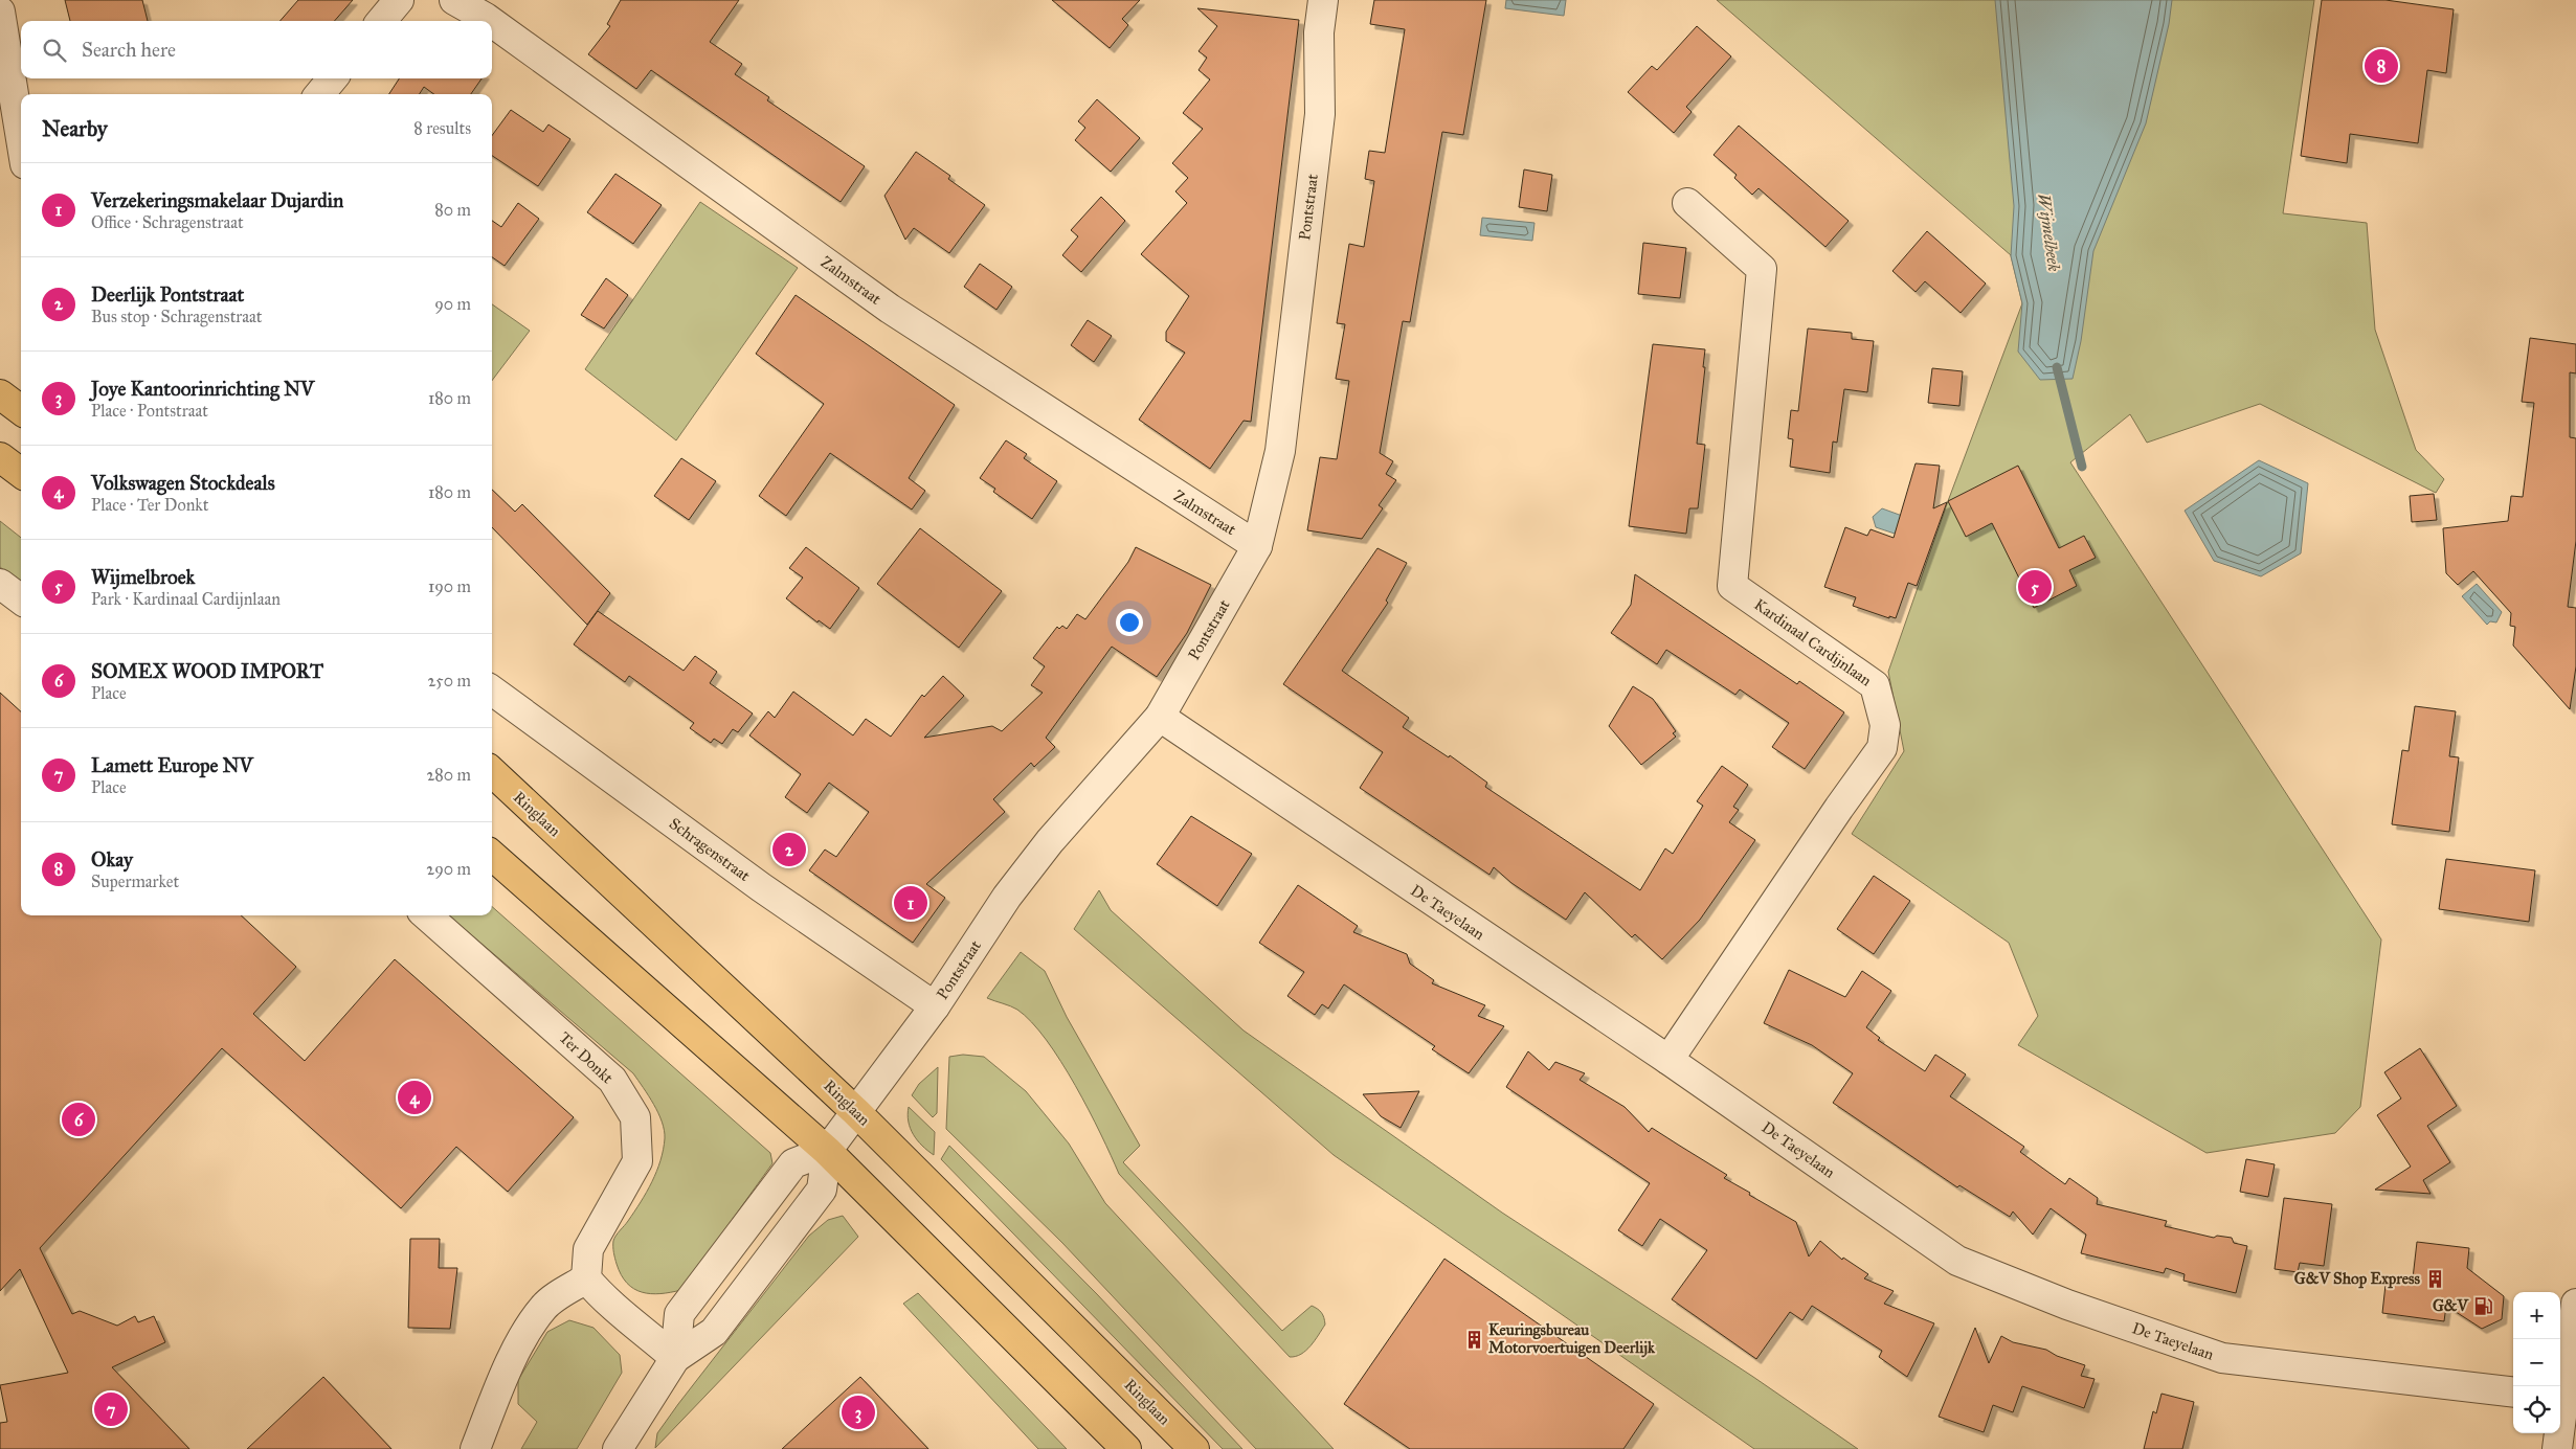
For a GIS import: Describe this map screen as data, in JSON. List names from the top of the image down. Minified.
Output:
{"streets":{"main road":["Ringlaan"],"street":["Pontstraat","Zalmstraat","Kardinaal Cardijnlaan","Schragenstraat","De Taeyelaan","Ter Donkt"]},"crossings":[["Pontstraat","Zalmstraat"],["Pontstraat","Ringlaan"],["Pontstraat","Schragenstraat"],["Pontstraat","De Taeyelaan"],["Kardinaal Cardijnlaan","De Taeyelaan"]],"water":["Wijmelbeek"],"places":{"building":["G&V Shop Express","Keuringsbureau Motorvoertuigen Deerlijk"],"fuel station":["G&V"]},"page":{"search":"Search here","pins":["8","5","2","1","4","6","7","3"],"heading":["Nearby","8 results"],"list":[{"mark":"1","name":"Verzekeringsmakelaar Dujardin","note":"Office · Schragenstraat","value":"80 m"},{"mark":"2","name":"Deerlijk Pontstraat","note":"Bus stop · Schragenstraat","value":"90 m"},{"mark":"3","name":"Joye Kantoorinrichting NV","note":"Place · Pontstraat","value":"180 m"},{"mark":"4","name":"Volkswagen Stockdeals","note":"Place · Ter Donkt","value":"180 m"},{"mark":"5","name":"Wijmelbroek","note":"Park · Kardinaal Cardijnlaan","value":"190 m"},{"mark":"6","name":"SOMEX WOOD IMPORT","note":"Place","value":"250 m"},{"mark":"7","name":"Lamett Europe NV","note":"Place","value":"280 m"},{"mark":"8","name":"Okay","note":"Supermarket","value":"290 m"}],"map_buttons":["+","−"]}}
